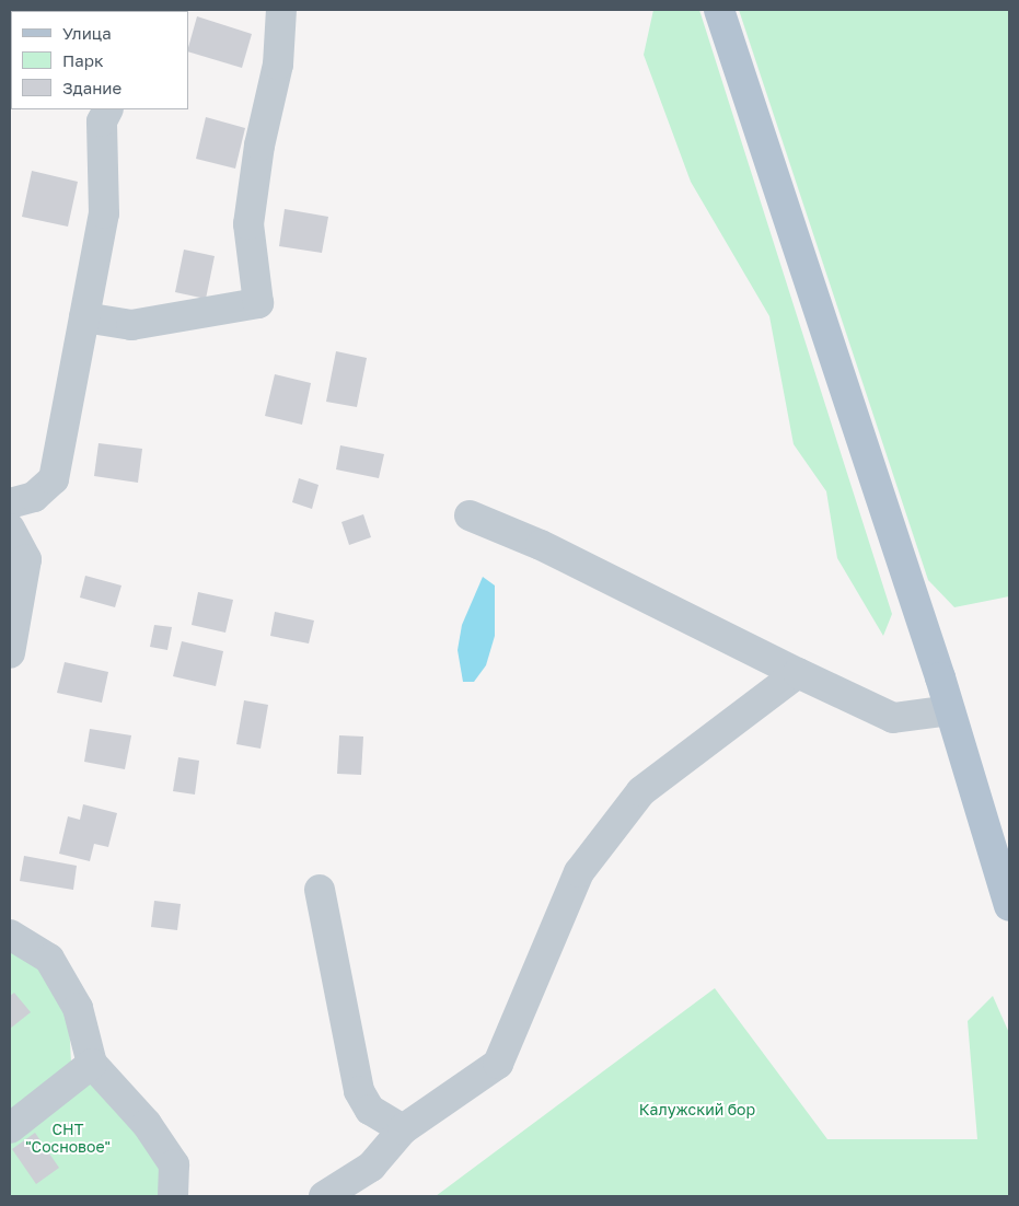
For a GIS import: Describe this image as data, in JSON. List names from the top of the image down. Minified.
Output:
{"parks":["Калужский бор","СНТ \"Сосновое\""],"legend":["Улица","Парк","Здание"]}
